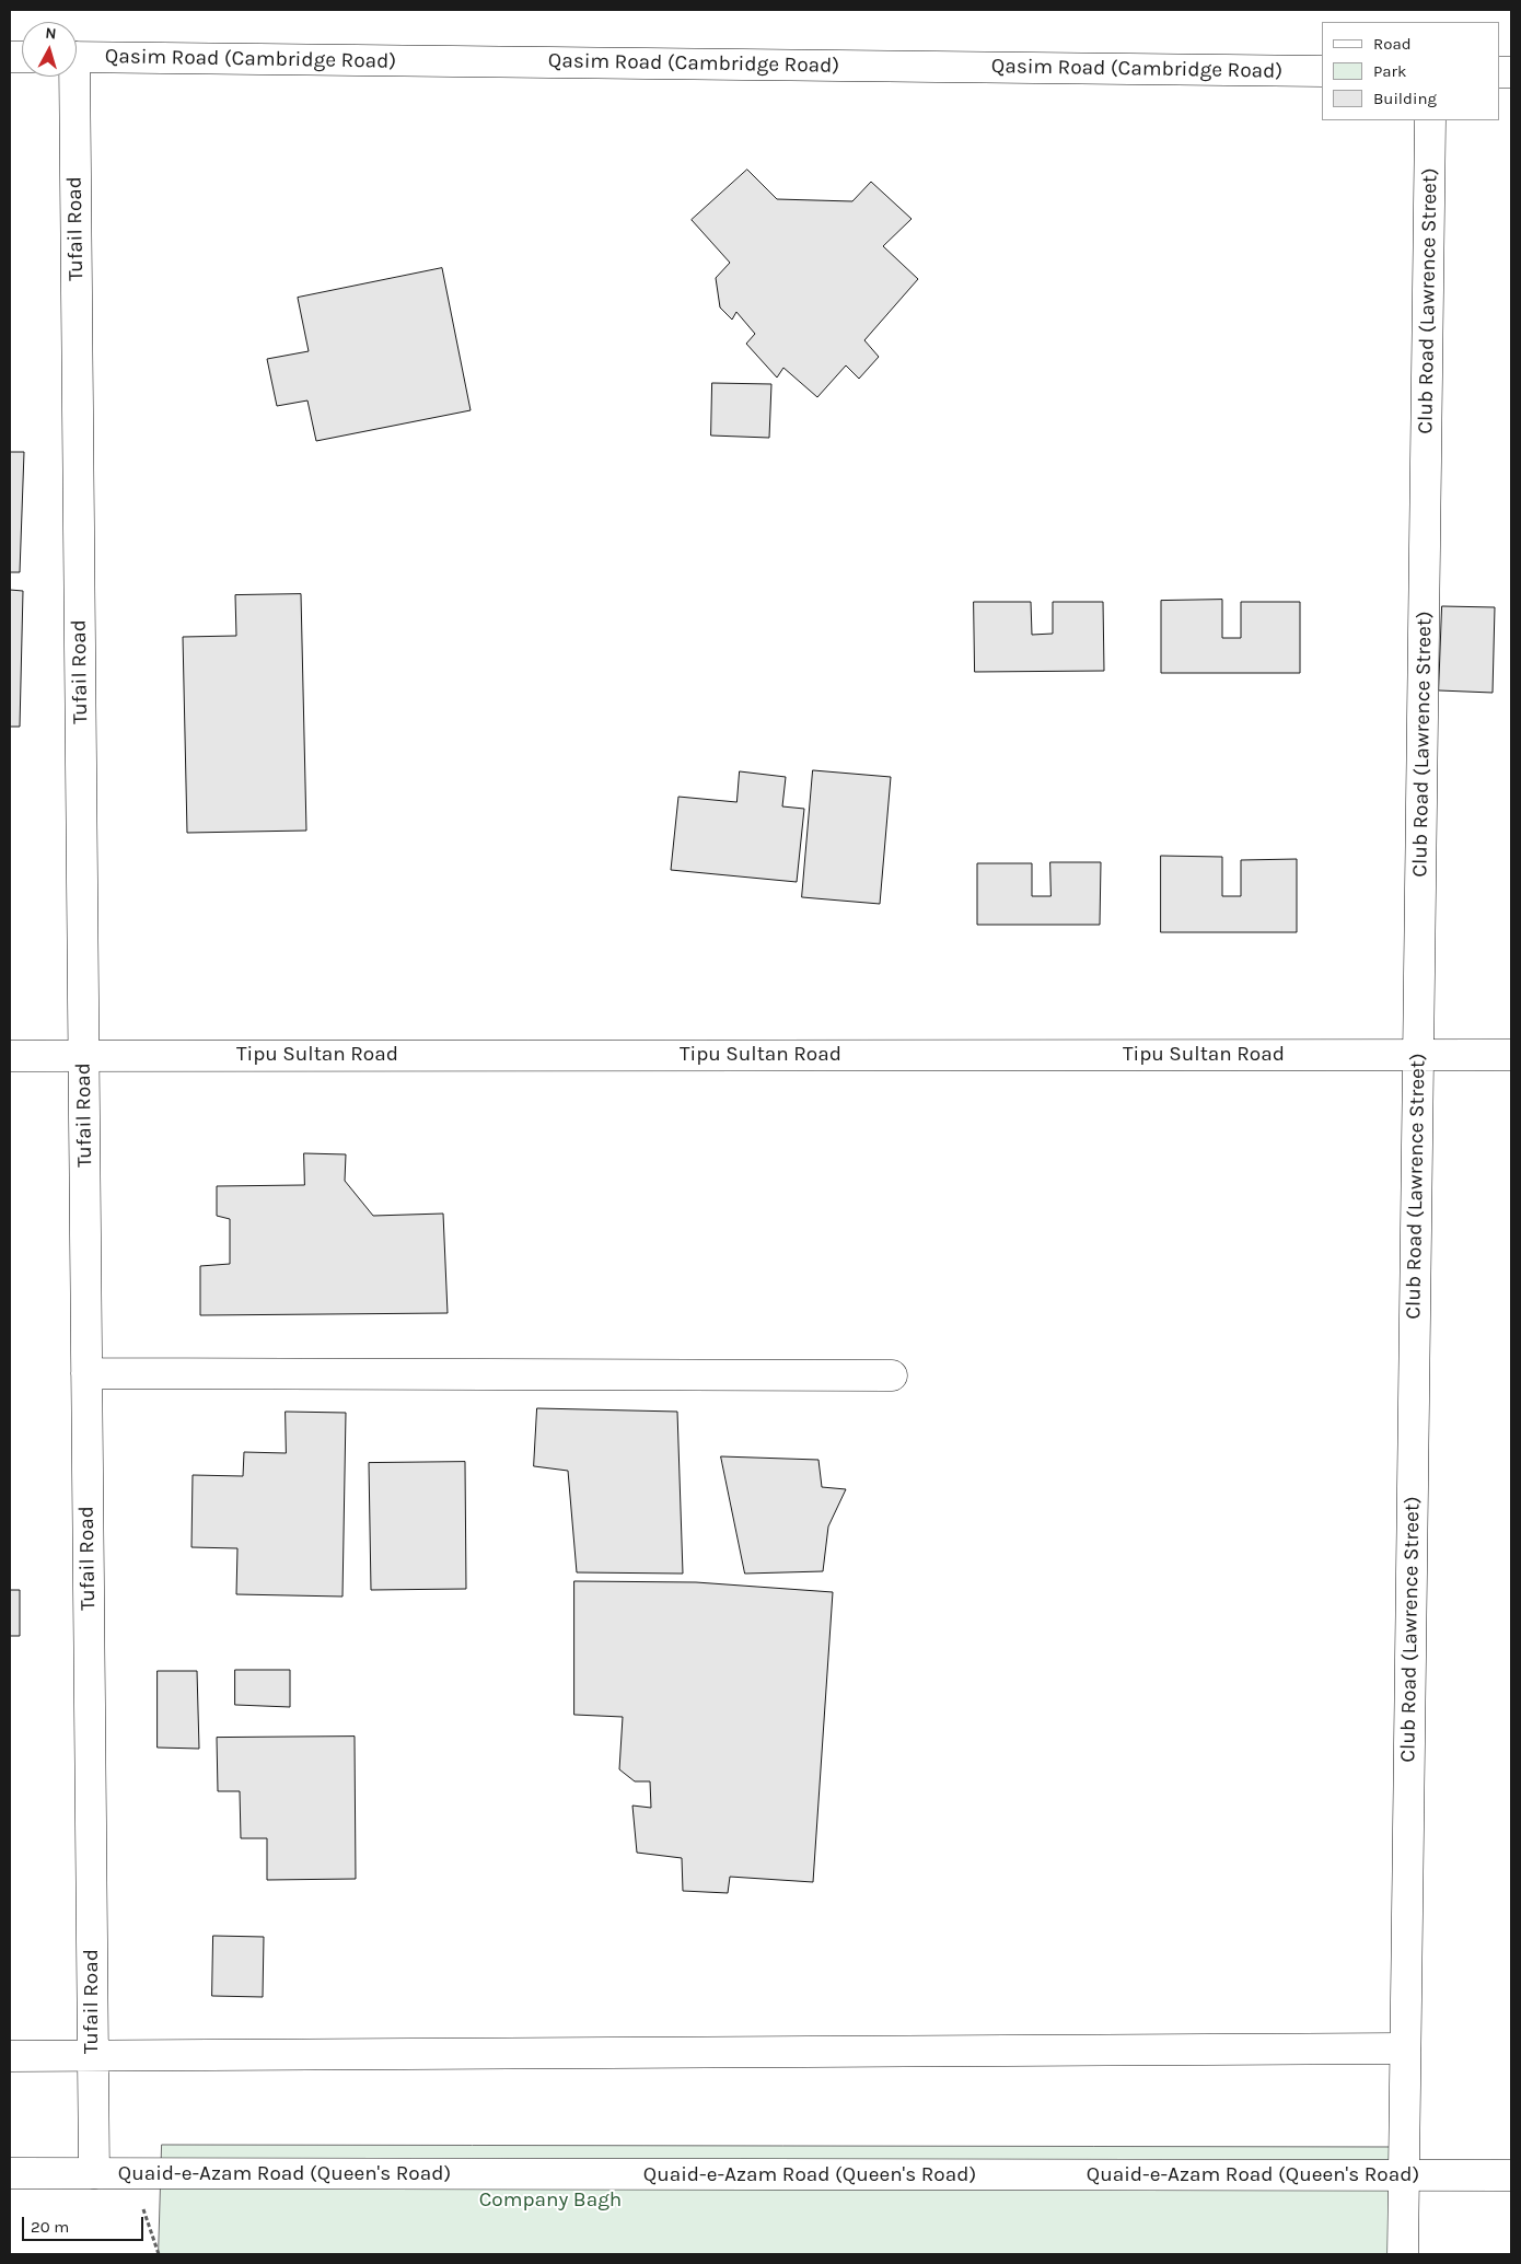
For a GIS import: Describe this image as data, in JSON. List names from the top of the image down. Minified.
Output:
{"streets":{"street":["Qasim Road (Cambridge Road)","Tufail Road","Club Road (Lawrence Street)","Tipu Sultan Road","Quaid-e-Azam Road (Queen's Road)"]},"crossings":[["Tufail Road","Tipu Sultan Road"],["Tufail Road","Quaid-e-Azam Road (Queen's Road)"],["Club Road (Lawrence Street)","Tipu Sultan Road"],["Club Road (Lawrence Street)","Quaid-e-Azam Road (Queen's Road)"]],"parks":["Company Bagh"],"legend":["Road","Park","Building"],"scale_bar":"20 m","north":"top"}
